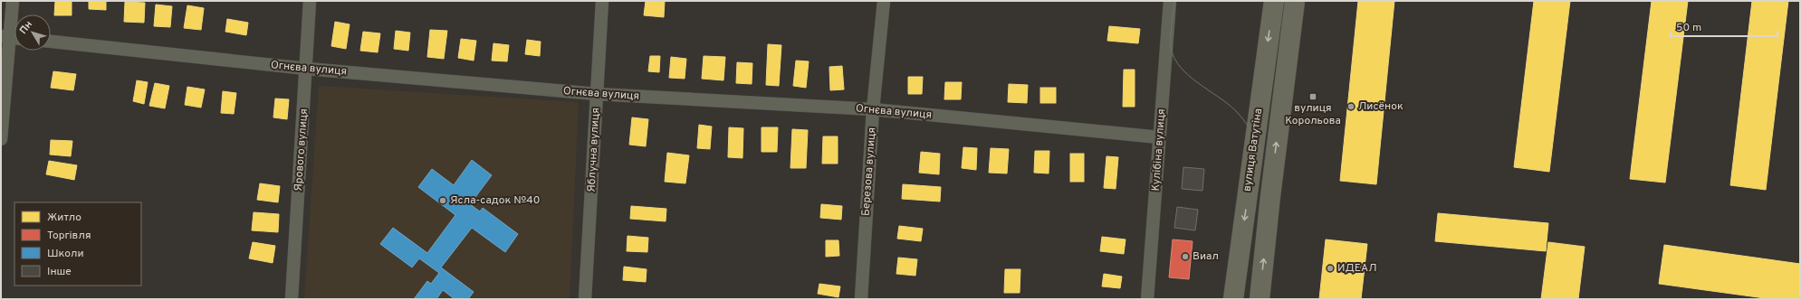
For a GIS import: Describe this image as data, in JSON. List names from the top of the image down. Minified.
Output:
{"streets":{"main road":["вулиця Ватутіна"],"street":["Огнєва вулиця","Ярового вулиця","Яблучна вулиця","Кулібіна вулиця","Березова вулиця"]},"crossings":[["Огнєва вулиця","Ярового вулиця"],["Огнєва вулиця","Яблучна вулиця"],["Огнєва вулиця","Кулібіна вулиця"],["Огнєва вулиця","Березова вулиця"]],"places":{"transit":["вулиця Корольова"],"other":["Лисёнок","Ясла-садок №40","Виал","ИДЕАЛ"]},"legend":["Житло","Торгівля","Школи","Інше"],"scale_bar":"50 m","north":"top left"}
